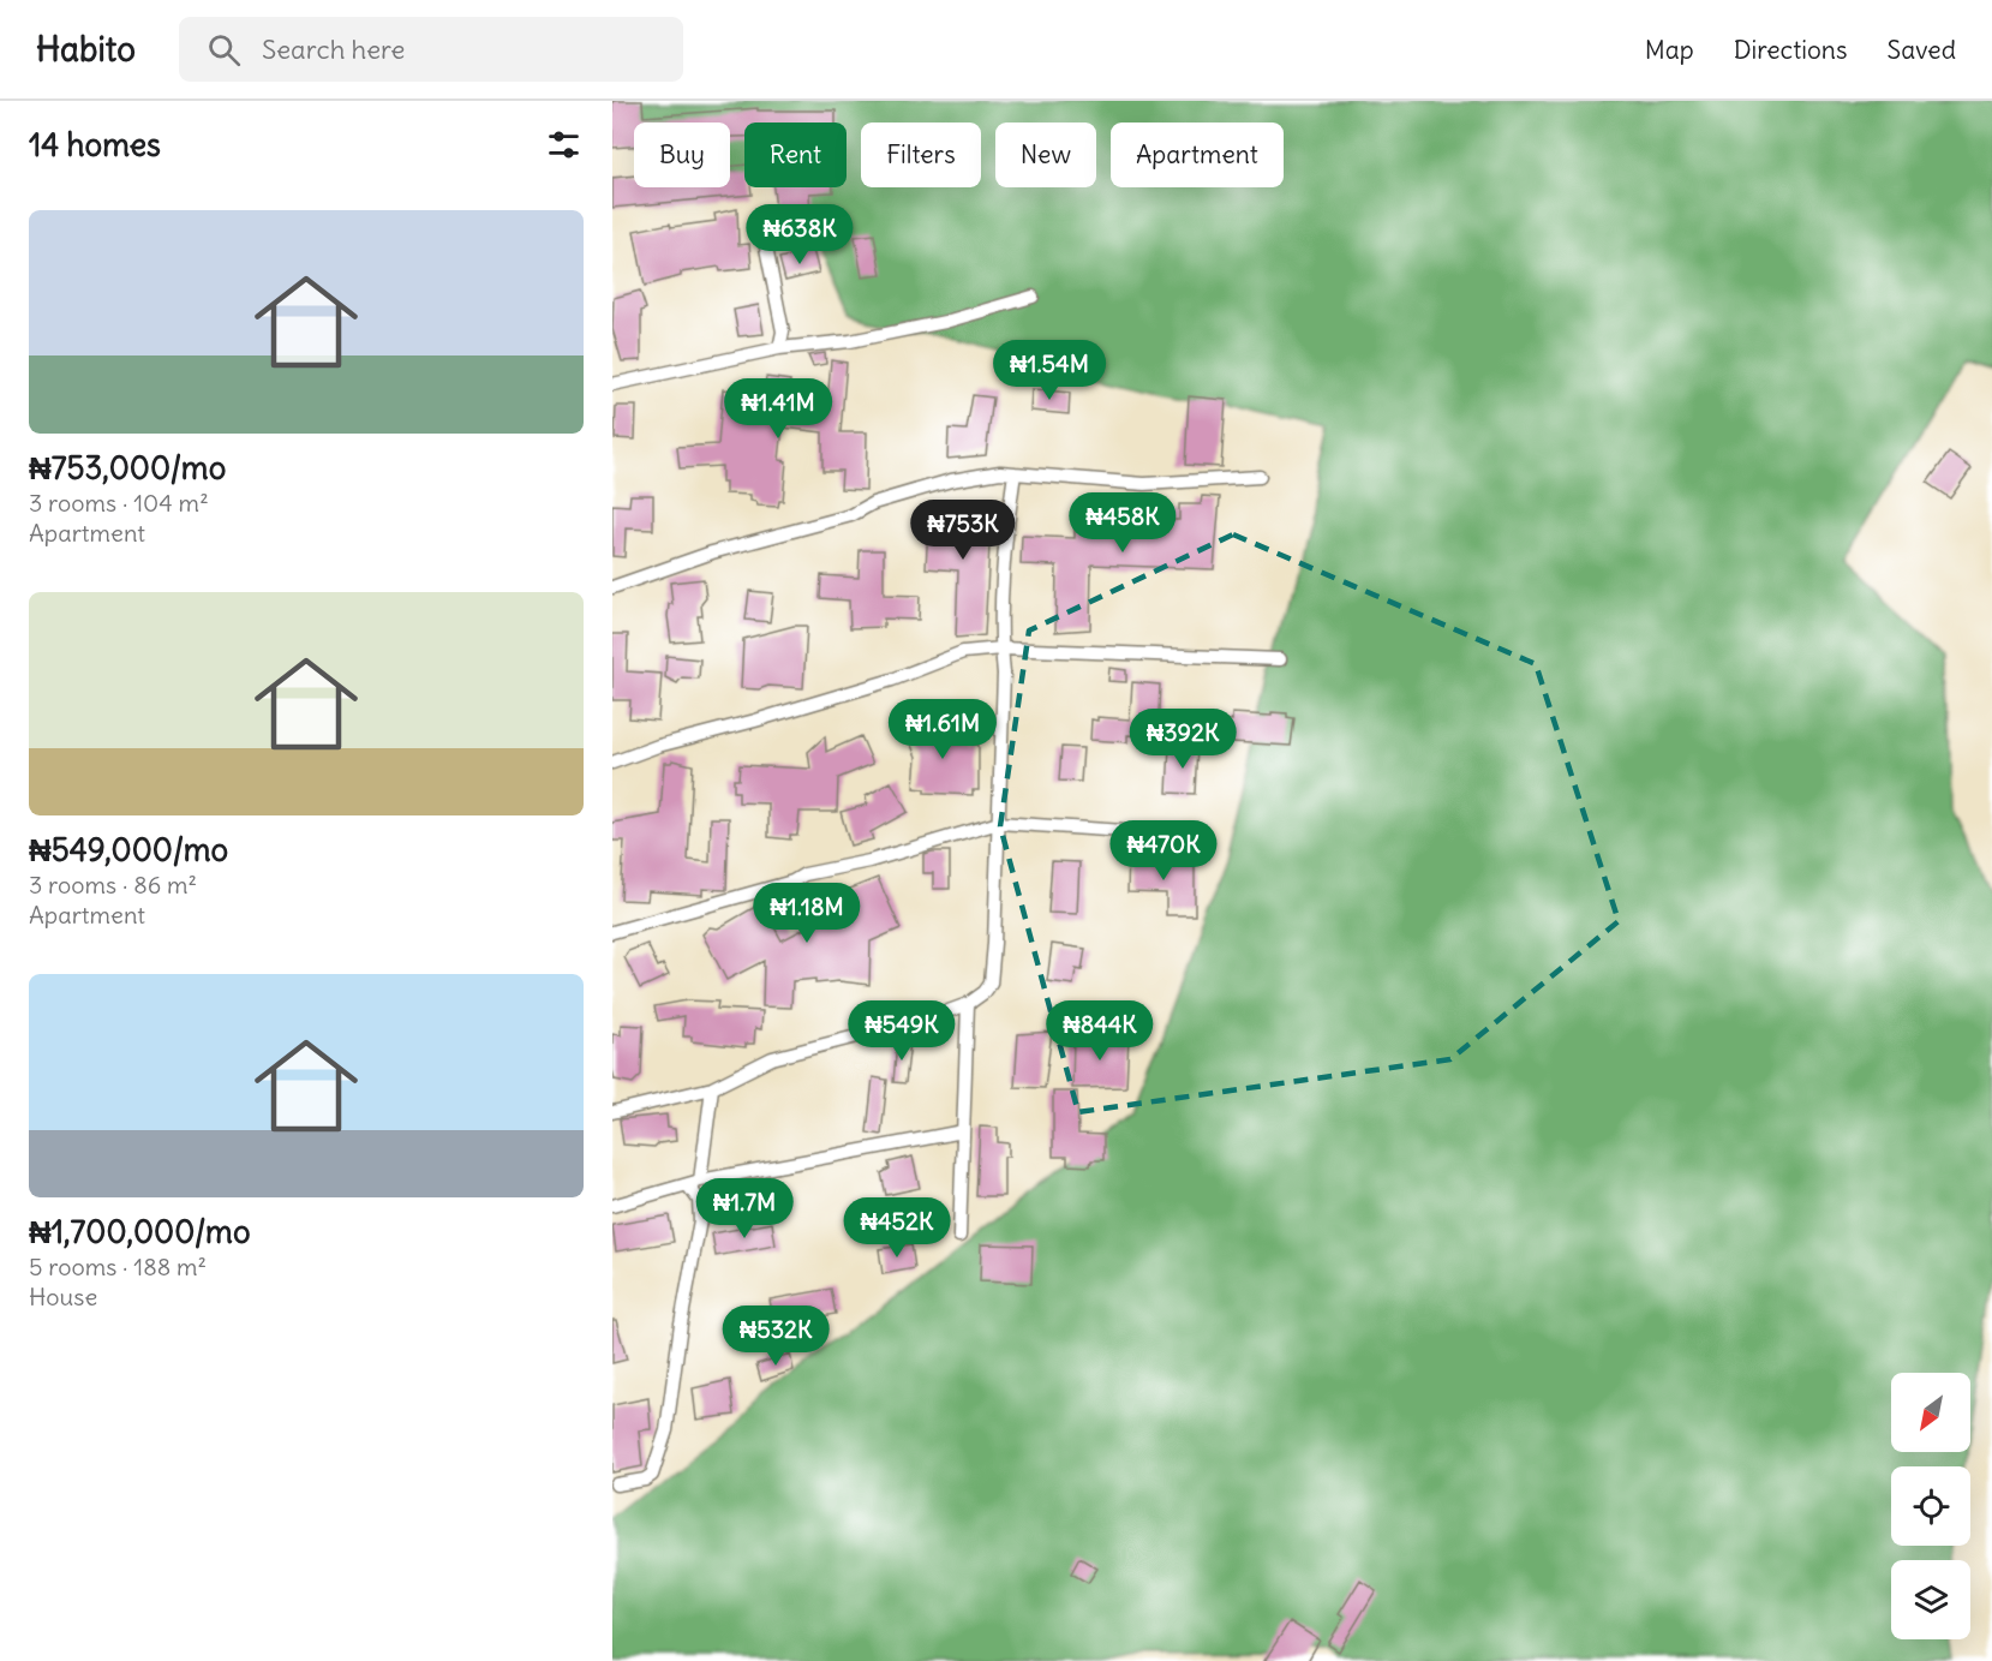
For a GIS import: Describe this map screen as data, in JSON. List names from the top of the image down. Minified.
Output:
{"north":"bottom left","page":{"header":"Habito","search":"Search here","nav":["Map","Directions","Saved"],"heading":"14 homes","chip":["Buy","Rent","Filters","New","Apartment"],"list":[{"name":"₦753,000/mo","note":"3 rooms · 104 m² · Apartment"},{"name":"₦549,000/mo","note":"3 rooms · 86 m² · Apartment"},{"name":"₦1,700,000/mo","note":"5 rooms · 188 m² · House"}],"price":["₦638K","₦1.54M","₦1.41M","₦458K","₦753K","₦1.61M","₦392K","₦470K","₦1.18M","₦549K","₦844K","₦1.7M","₦452K","₦532K"]}}
